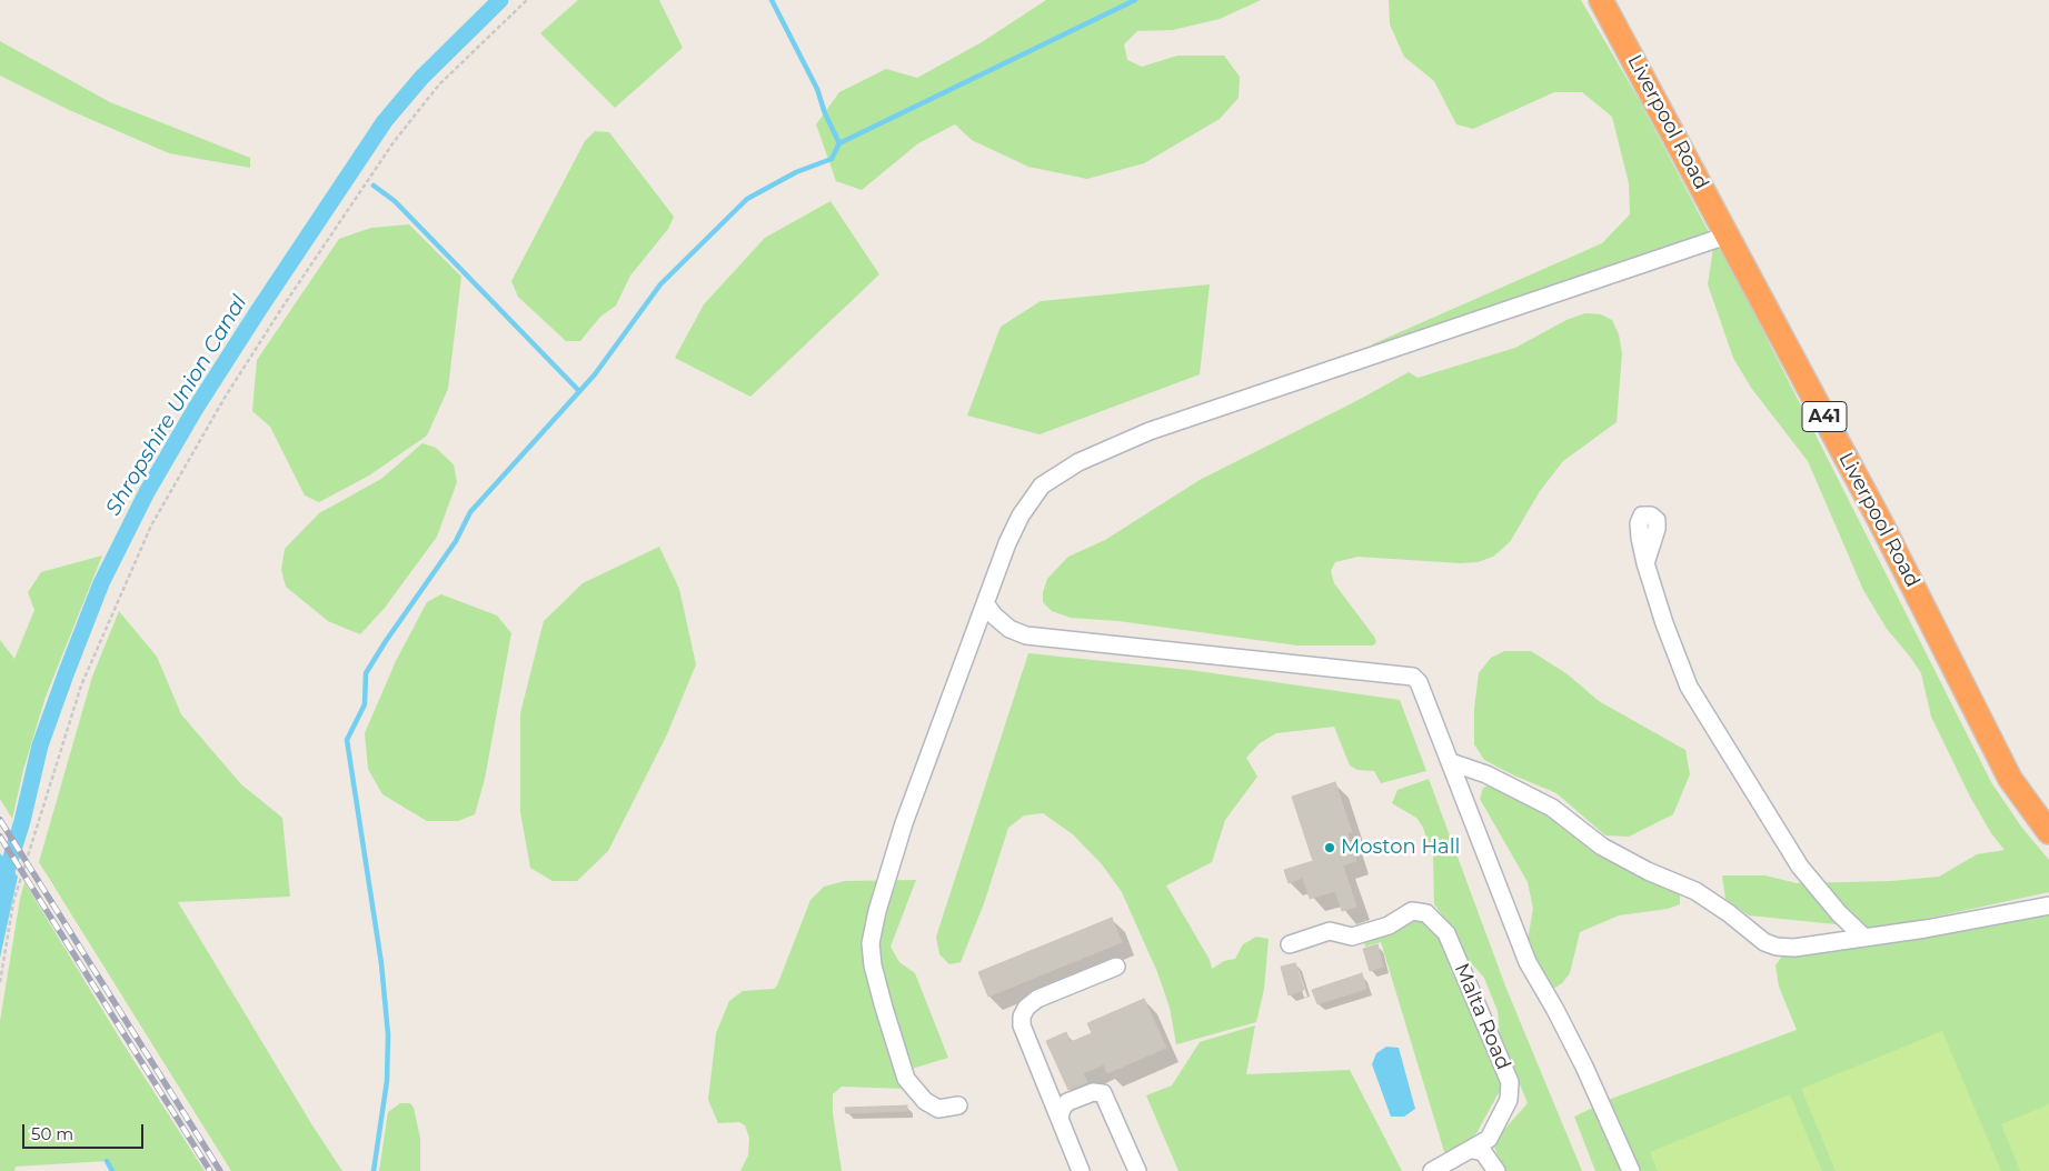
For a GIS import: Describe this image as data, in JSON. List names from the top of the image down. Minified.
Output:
{"streets":{"highway":["Liverpool Road","A41"],"street":["Malta Road"]},"water":["Shropshire Union Canal"],"places":["Moston Hall"],"scale_bar":"50 m"}
